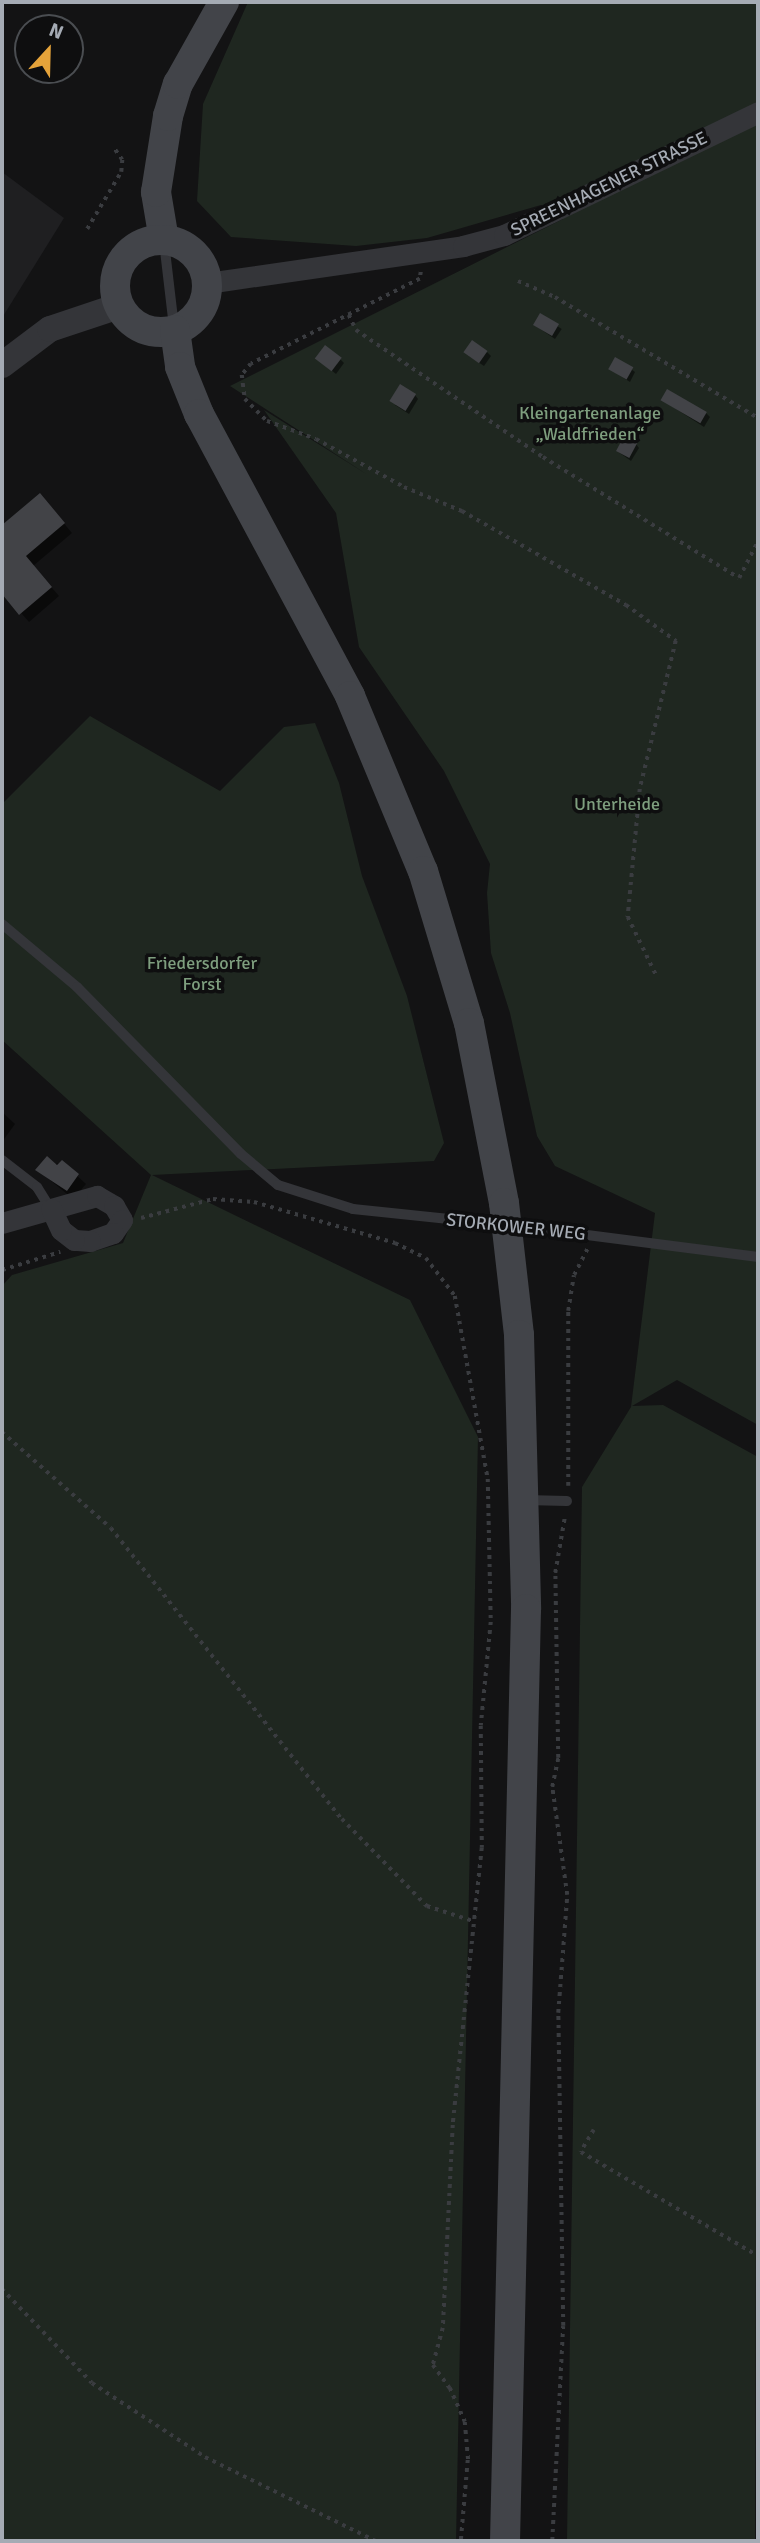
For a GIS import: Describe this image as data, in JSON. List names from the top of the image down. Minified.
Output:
{"streets":{"street":["SPREENHAGENER STRASSE"],"lane":["STORKOWER WEG"]},"parks":["Kleingartenanlage „Waldfrieden“","Unterheide","Friedersdorfer Forst"],"north":"top"}
